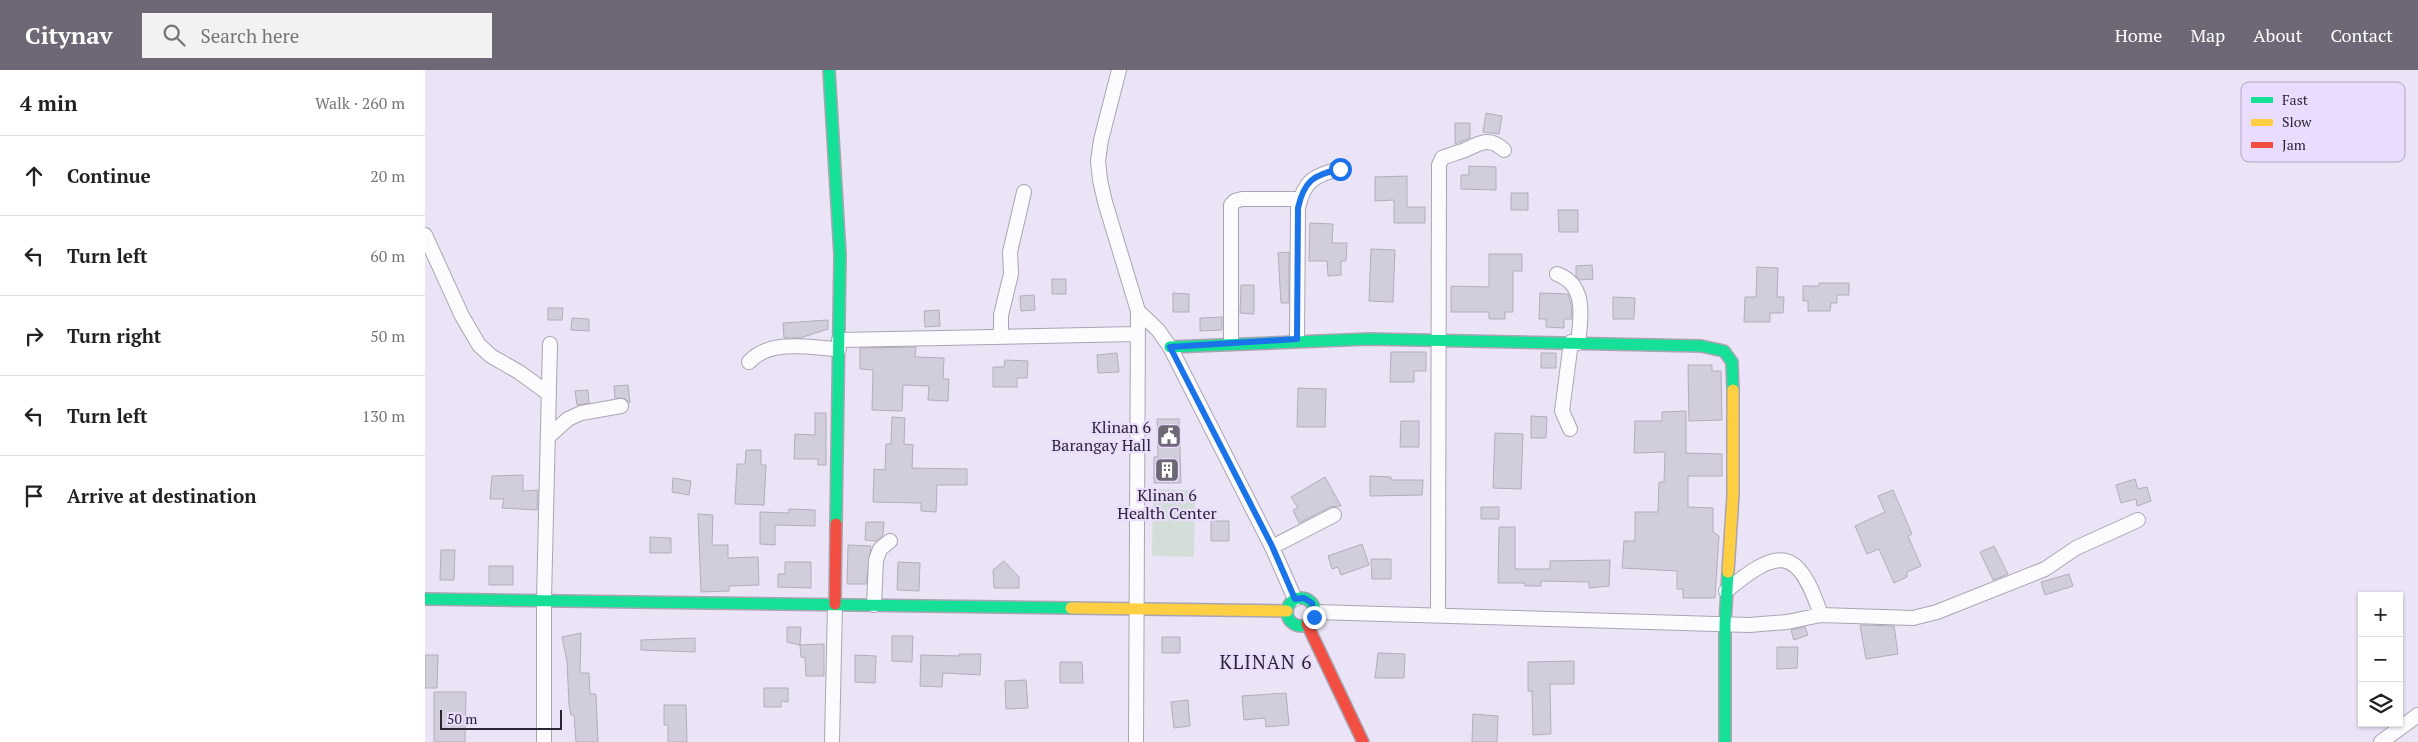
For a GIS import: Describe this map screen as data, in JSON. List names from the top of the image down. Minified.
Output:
{"districts":["KLINAN 6"],"places":{"public building":["Klinan 6 Barangay Hall"],"building":["Klinan 6 Health Center"]},"legend":["Fast","Slow","Jam"],"scale_bar":"50 m","page":{"header":"Citynav","search":"Search here","nav":["Home","Map","About","Contact"],"heading":["4 min","Walk · 260 m"],"list":[["Continue","20 m"],["Turn left","60 m"],["Turn right","50 m"],["Turn left","130 m"],"Arrive at destination"],"map_buttons":["+","−"],"scale":"50 m"}}
